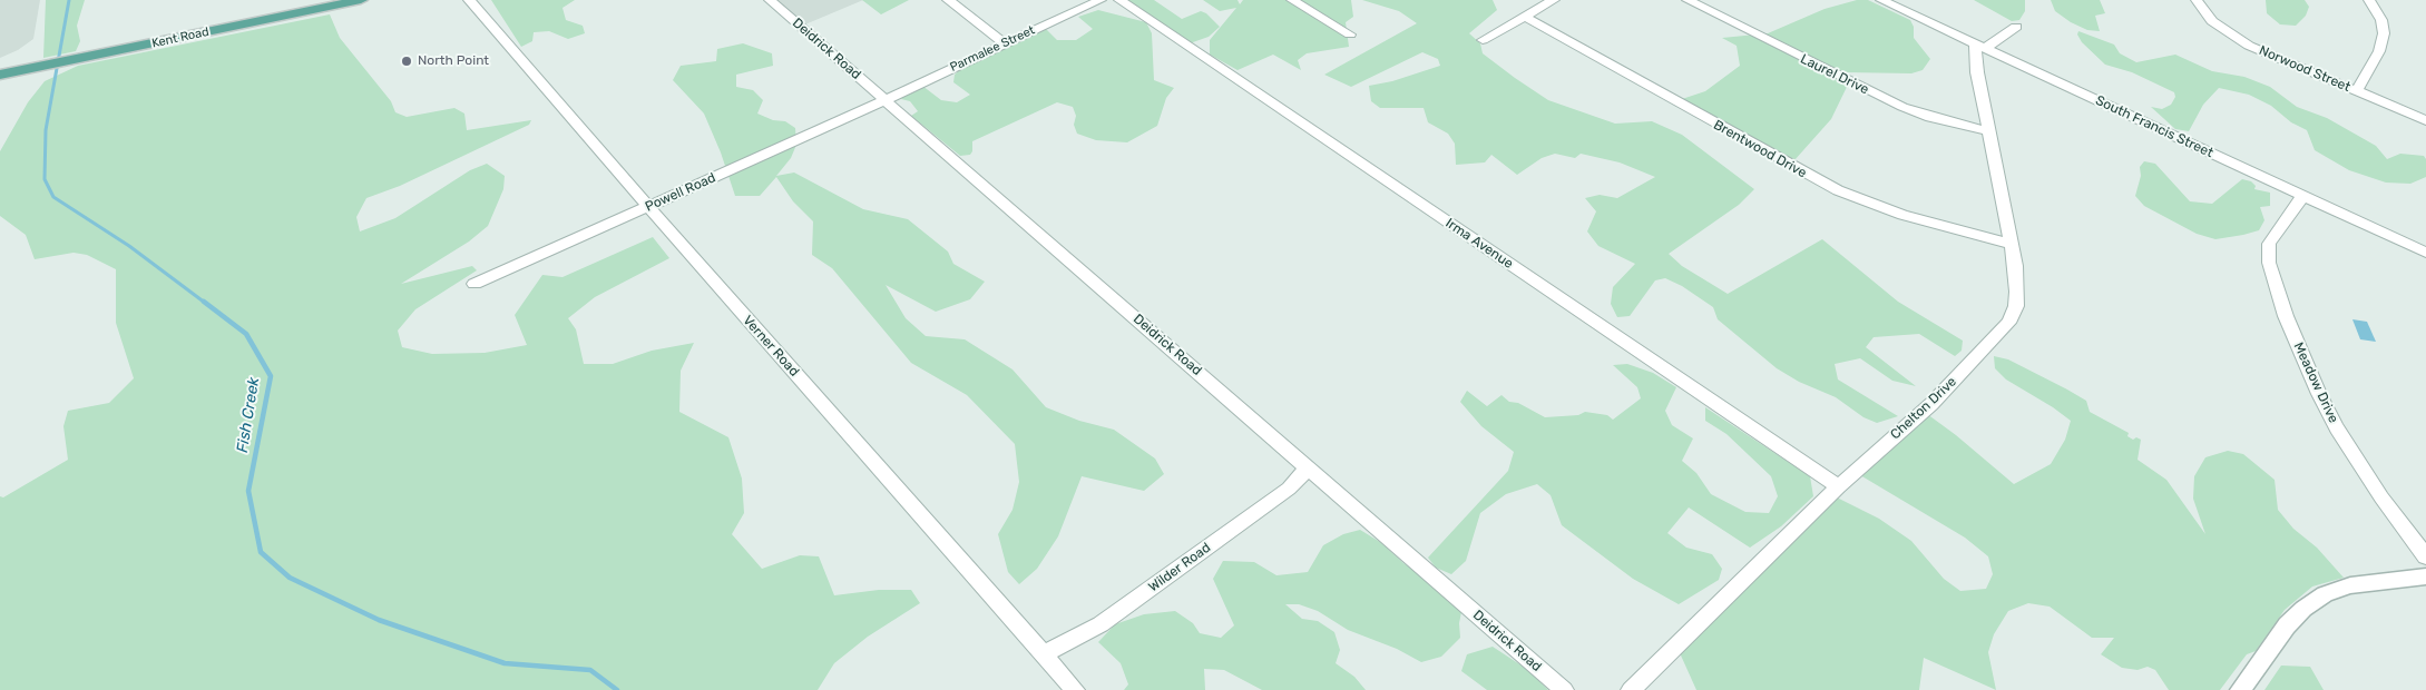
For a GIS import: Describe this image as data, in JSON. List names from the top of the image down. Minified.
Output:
{"streets":{"main road":["Kent Road"],"street":["Deidrick Road","Parmalee Street","Norwood Street","Laurel Drive","South Francis Street","Brentwood Drive","Powell Road","Irma Avenue","Verner Road","Meadow Drive","Chelton Drive","Wilder Road"]},"crossings":[["Deidrick Road","Parmalee Street"],["Deidrick Road","Powell Road"],["Deidrick Road","Wilder Road"],["Parmalee Street","Powell Road"],["Laurel Drive","Chelton Drive"],["South Francis Street","Meadow Drive"],["South Francis Street","Chelton Drive"],["Brentwood Drive","Chelton Drive"],["Powell Road","Verner Road"],["Irma Avenue","Chelton Drive"],["Verner Road","Wilder Road"]],"water":["Fish Creek"],"places":["North Point"]}
